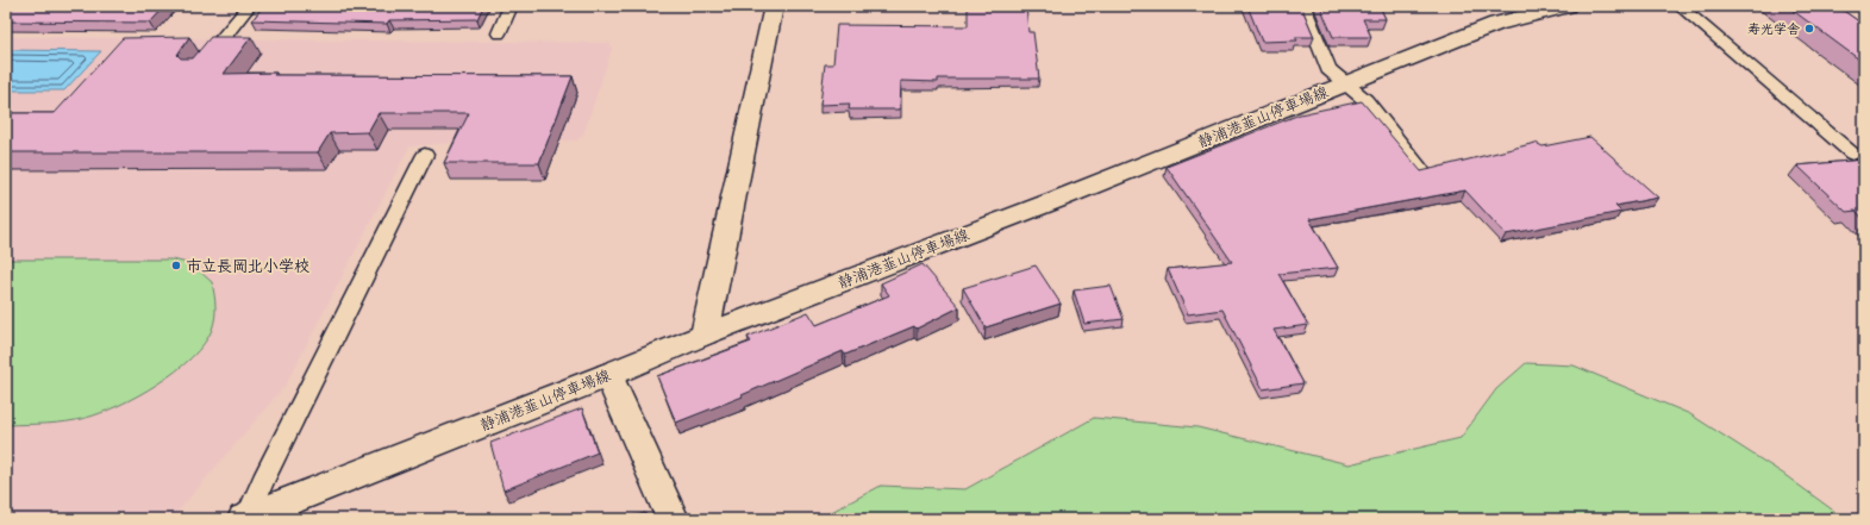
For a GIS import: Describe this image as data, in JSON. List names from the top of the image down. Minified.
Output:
{"streets":{"main road":["静浦港韮山停車場線"]},"places":["寿光学舎","市立長岡北小学校"]}
